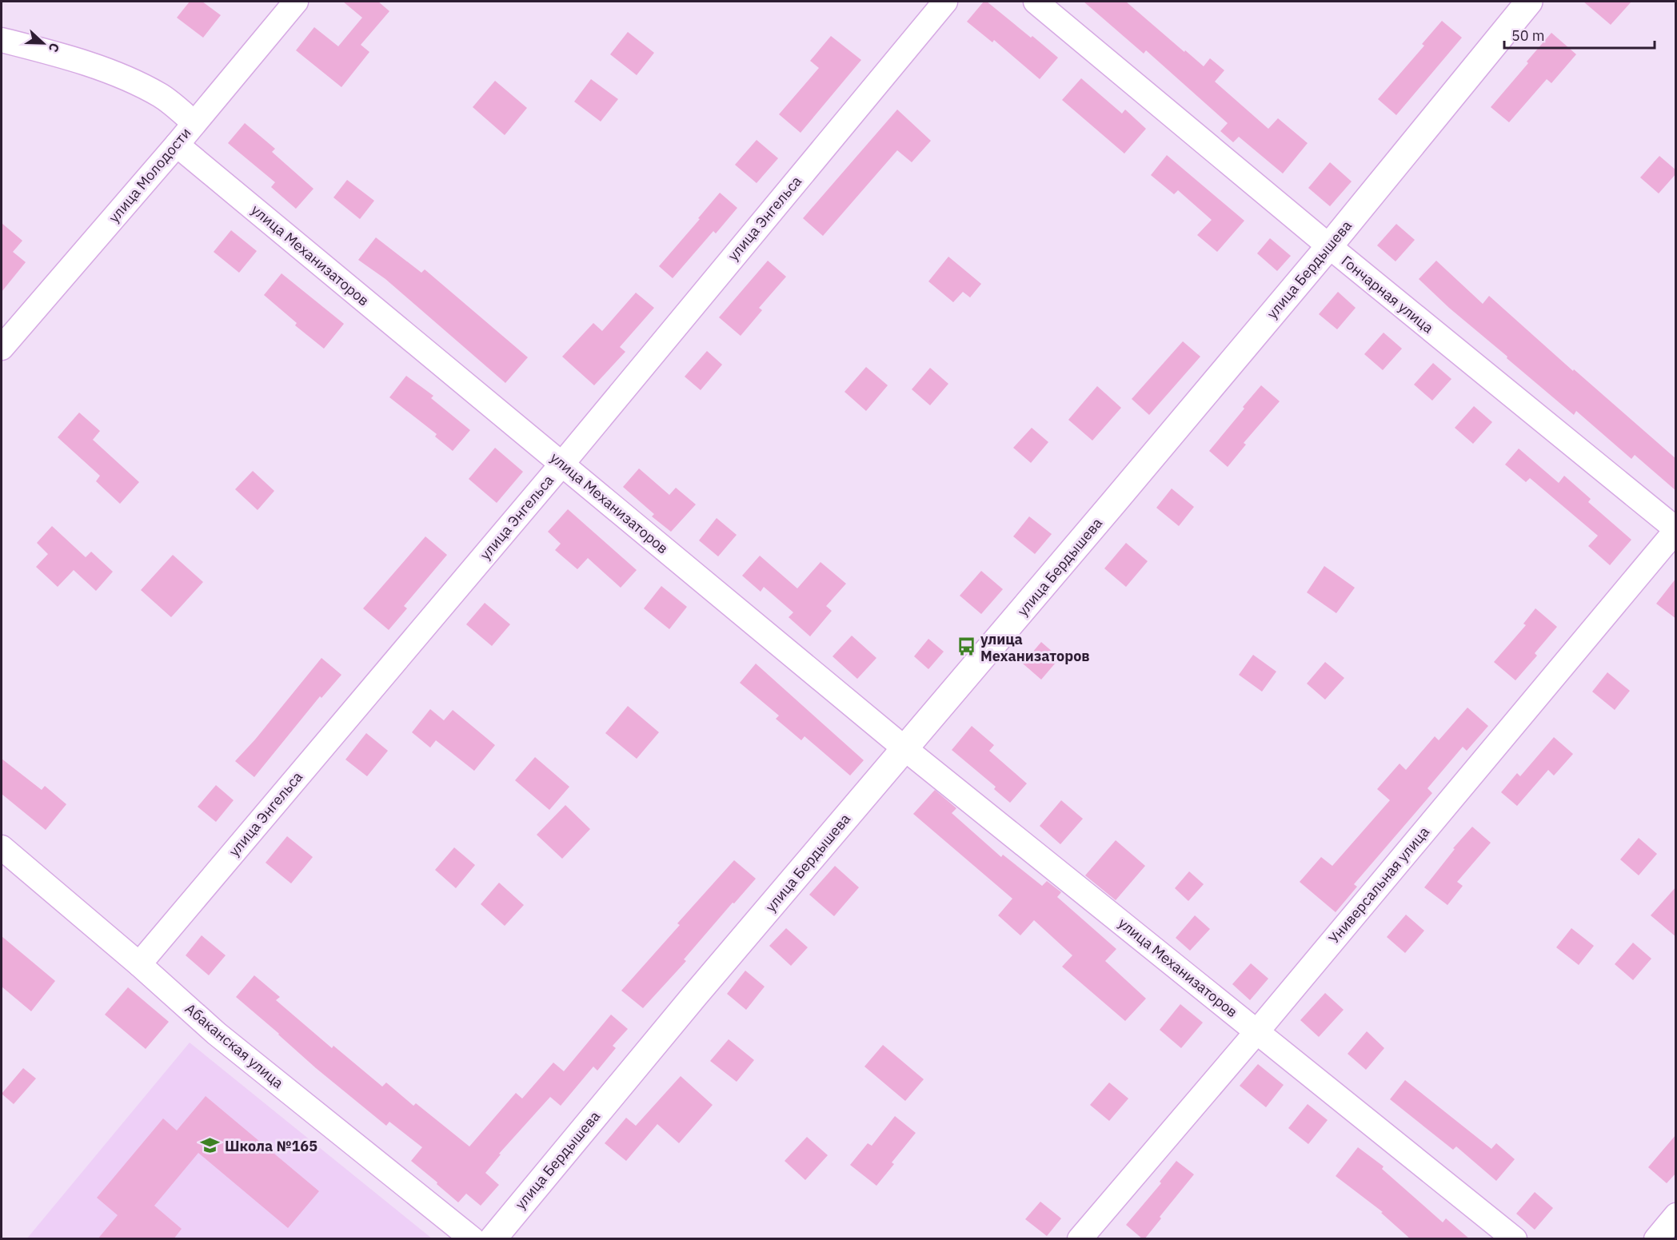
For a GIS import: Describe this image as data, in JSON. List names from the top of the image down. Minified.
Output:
{"streets":{"street":["улица Молодости","улица Энгельса","улица Механизаторов","улица Бердышева","Гончарная улица","Универсальная улица","Абаканская улица"]},"crossings":[["улица Молодости","улица Механизаторов"],["улица Энгельса","улица Механизаторов"],["улица Энгельса","Абаканская улица"],["улица Механизаторов","улица Бердышева"],["улица Механизаторов","Универсальная улица"],["улица Бердышева","Гончарная улица"],["Гончарная улица","Универсальная улица"]],"places":{"bus stop":["улица Механизаторов"],"school or university":["Школа №165"]},"scale_bar":"50 m","north":"right"}
